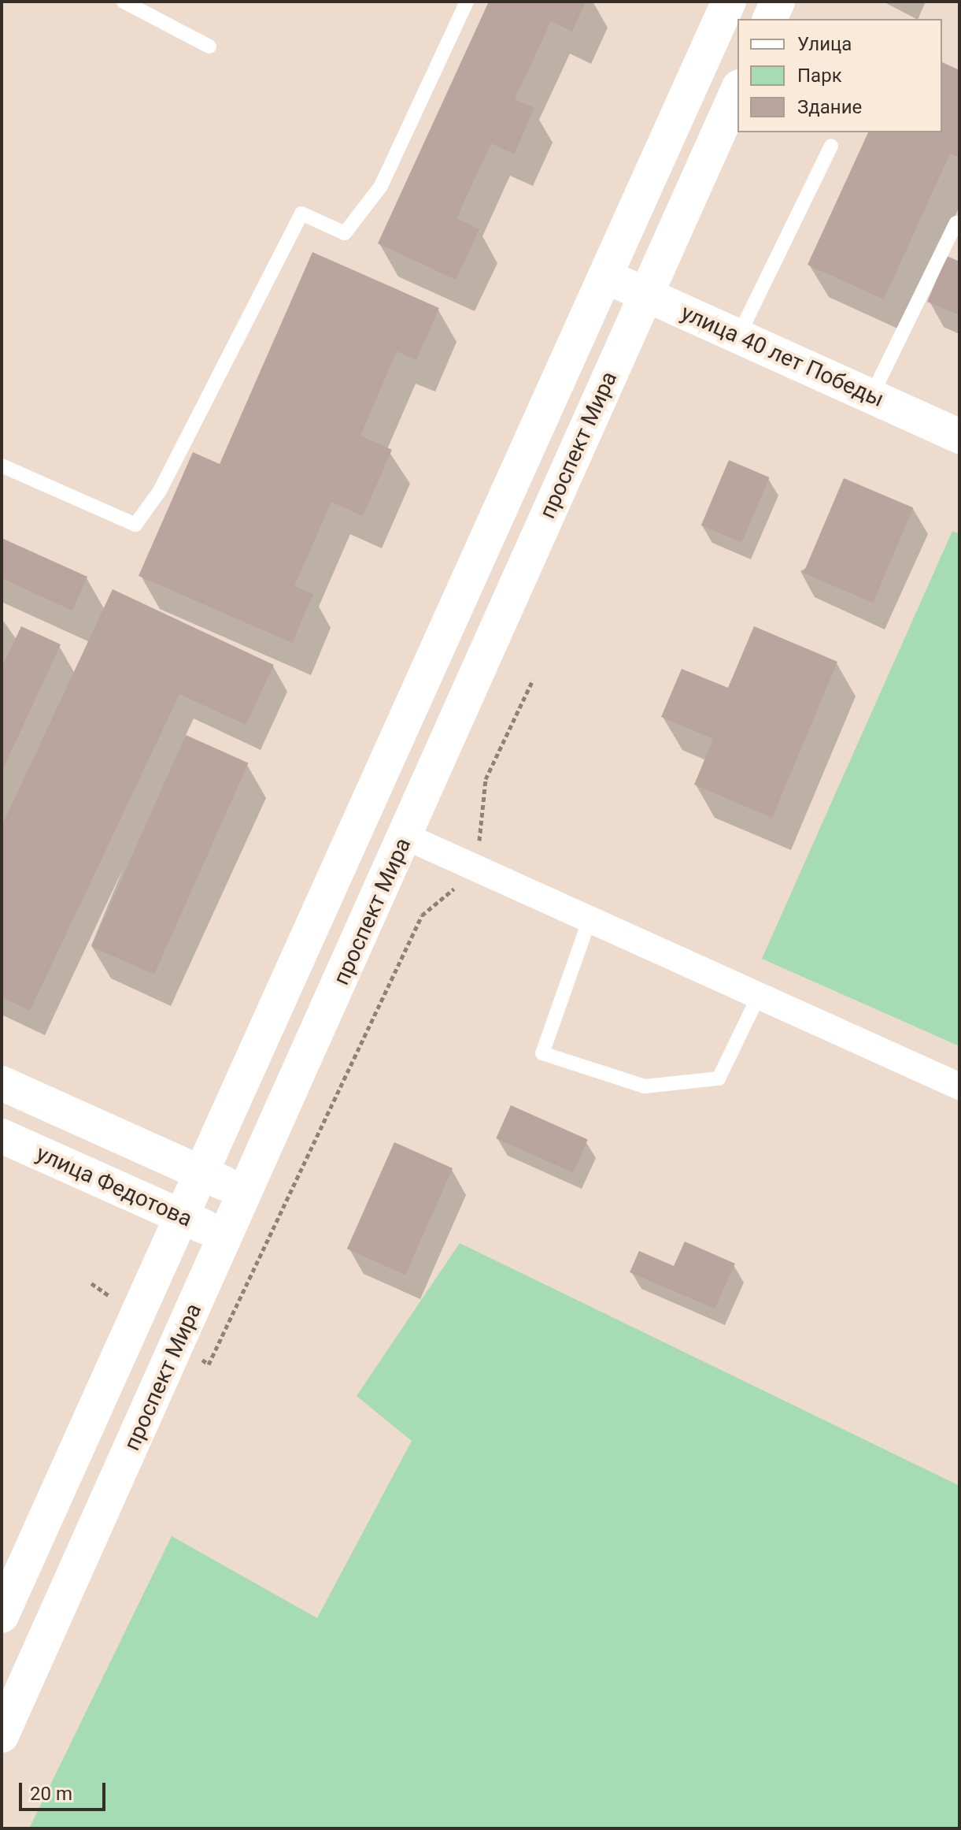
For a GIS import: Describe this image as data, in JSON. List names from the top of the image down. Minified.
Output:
{"streets":{"street":["улица 40 лет Победы","проспект Мира","улица Федотова"]},"crossings":[["улица 40 лет Победы","проспект Мира"],["проспект Мира","улица Федотова"]],"legend":["Улица","Парк","Здание"],"scale_bar":"20 m"}
